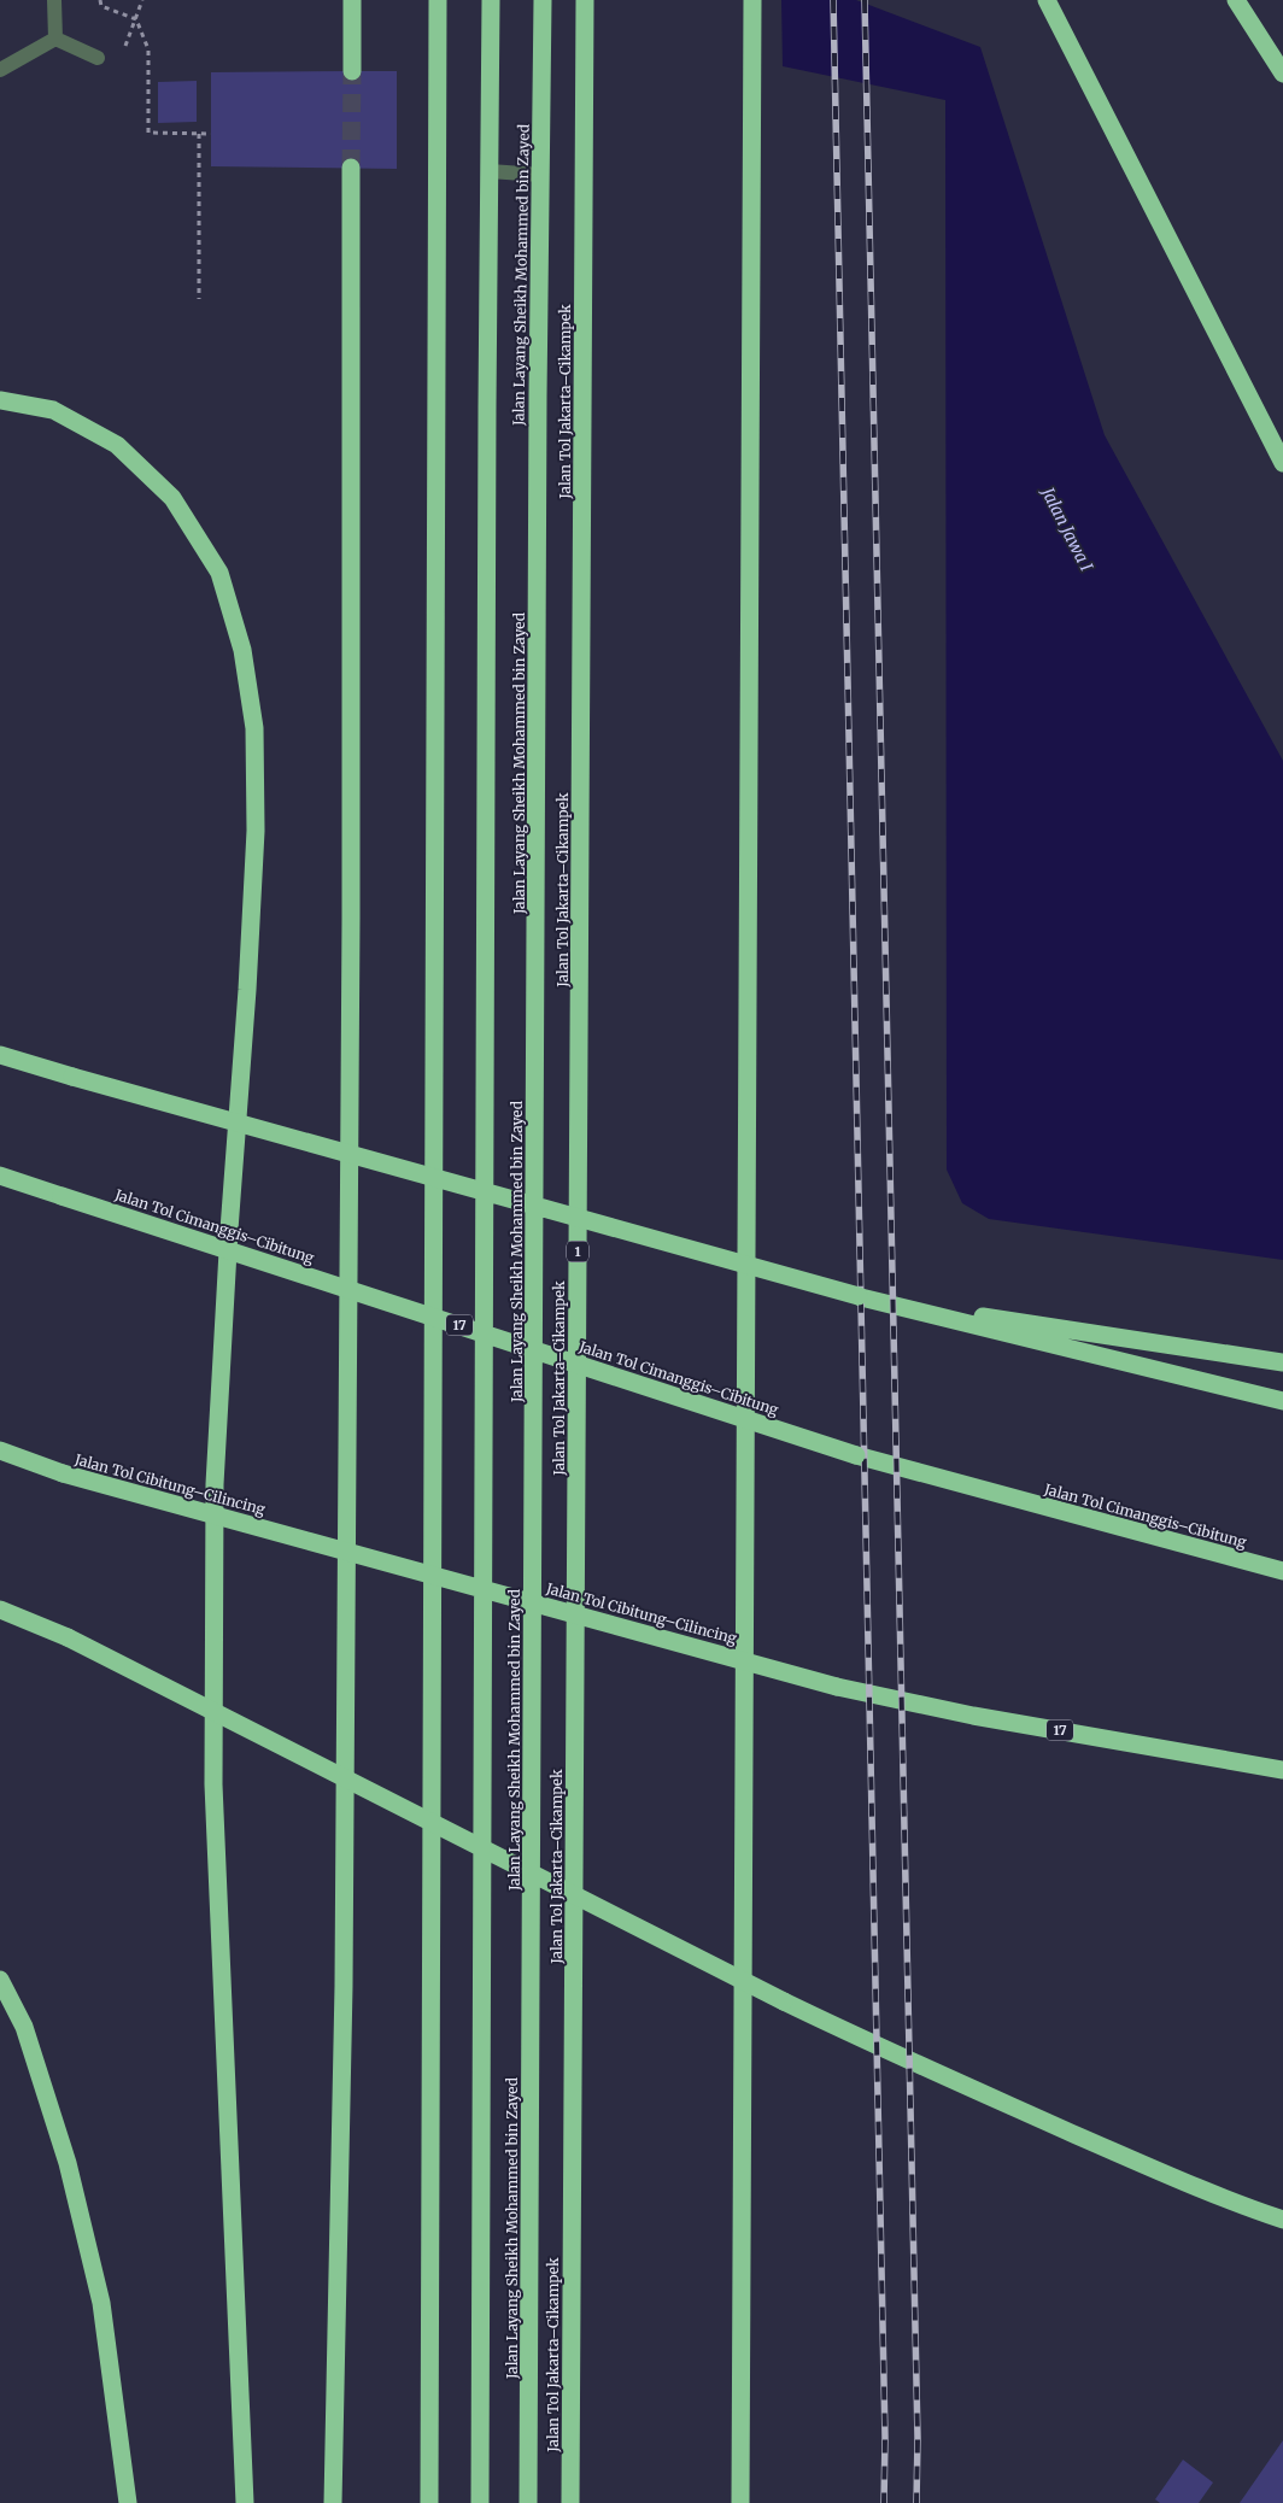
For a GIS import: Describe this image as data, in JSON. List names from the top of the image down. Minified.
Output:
{"streets":{"highway":["Jalan Layang Sheikh Mohammed bin Zayed","Jalan Tol Jakarta–Cikampek","Jalan Tol Cimanggis–Cibitung","1","17","Jalan Tol Cibitung–Cilincing"]},"water":["Jalan Jawa I"]}
